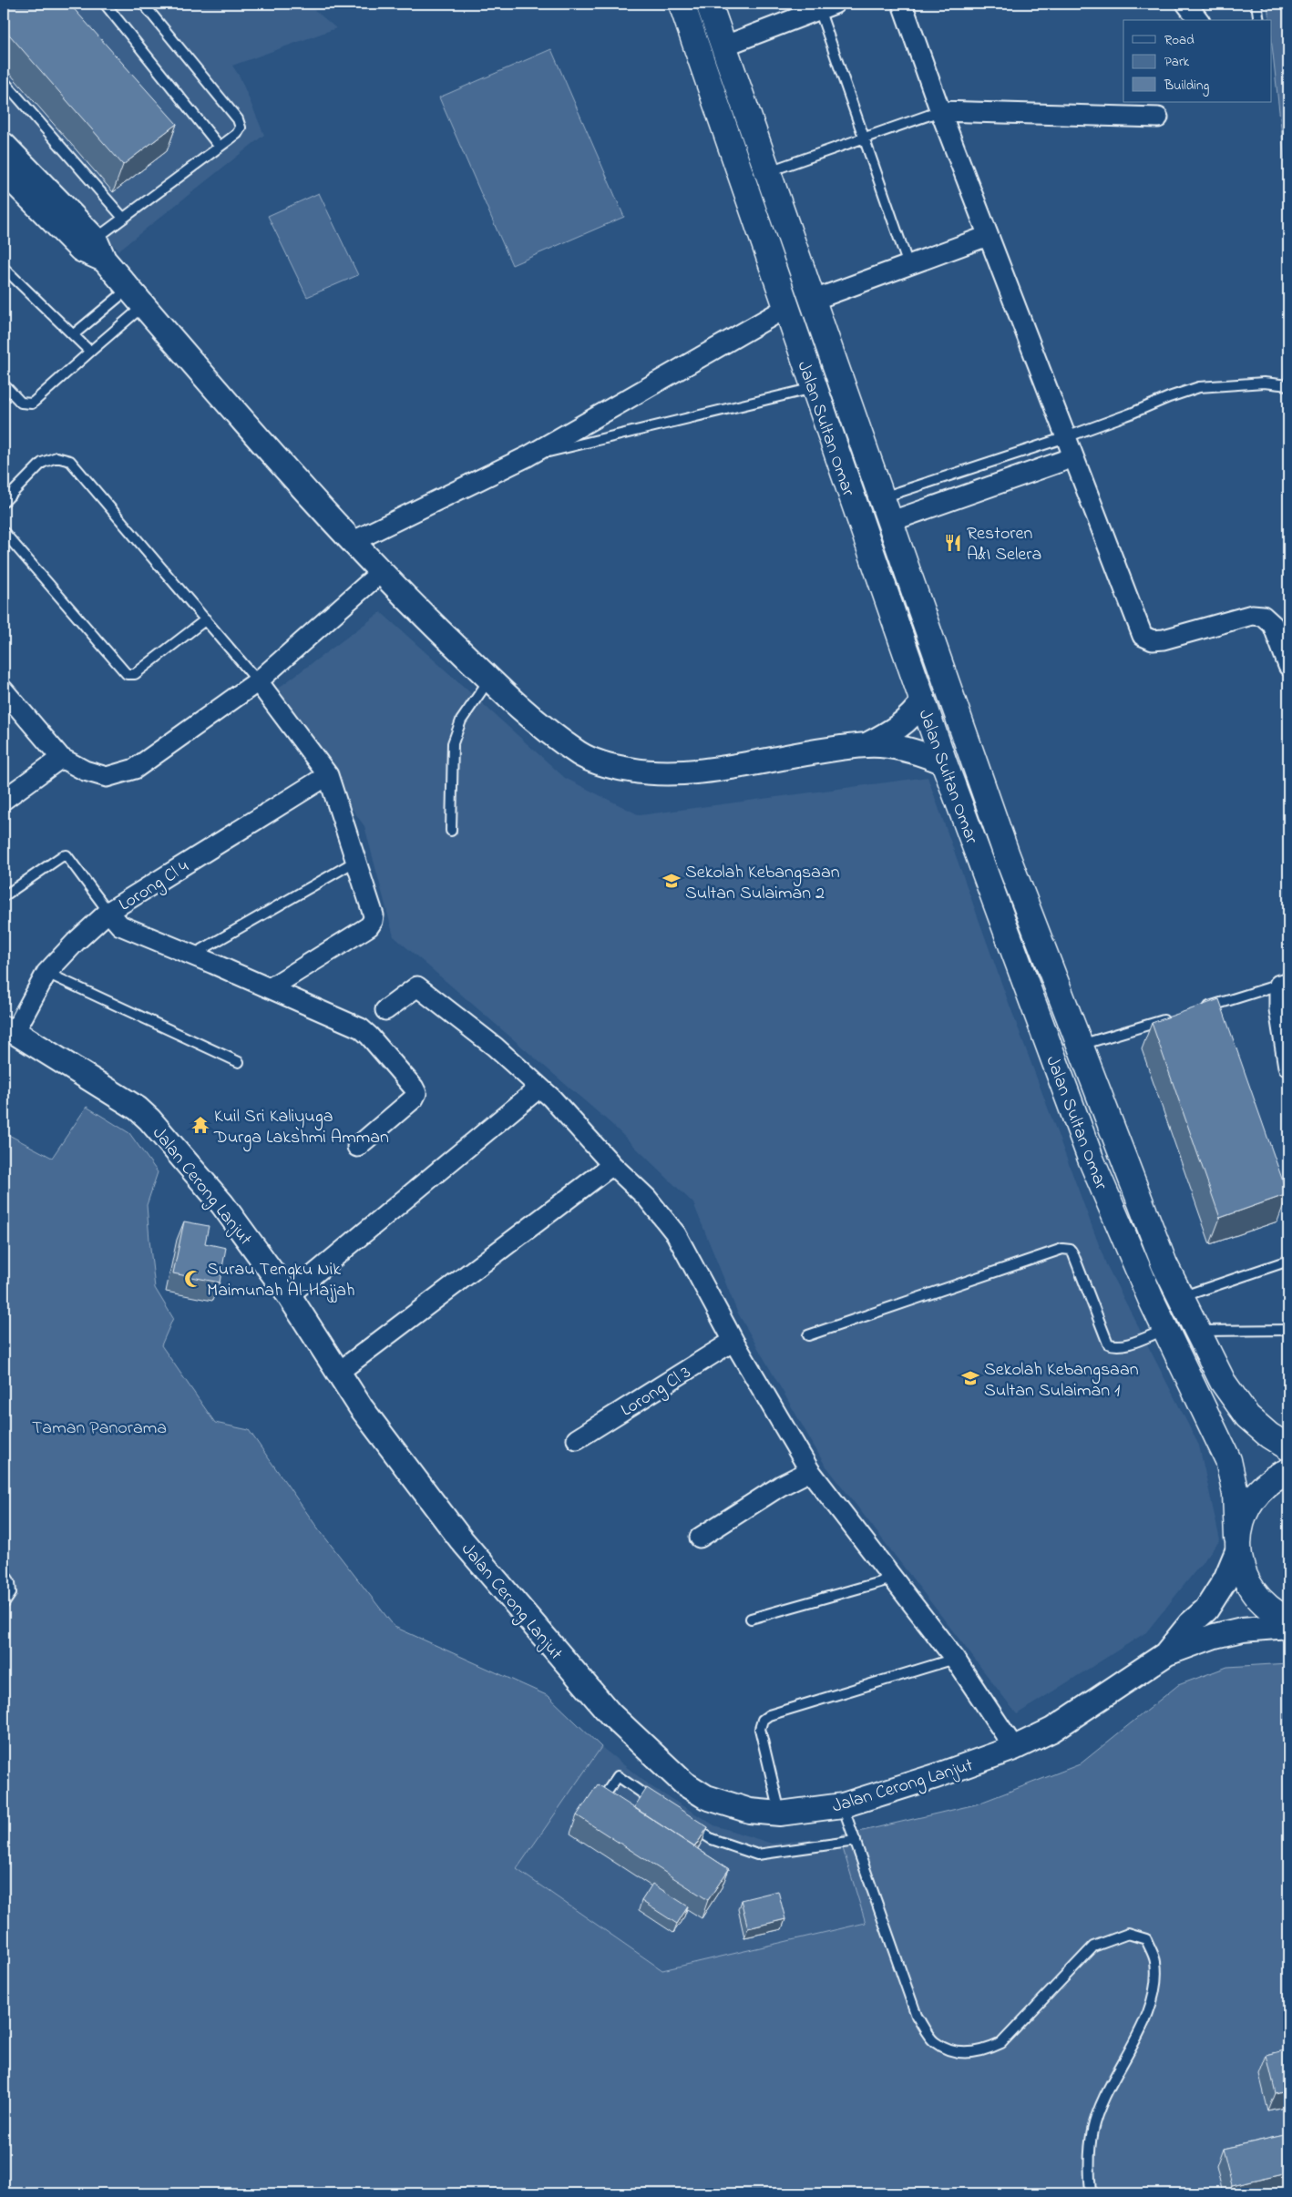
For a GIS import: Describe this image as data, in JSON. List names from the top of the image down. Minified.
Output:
{"streets":{"main road":["Jalan Sultan Omar"],"street":["Lorong Cl 4","Jalan Cerong Lanjut","Lorong Cl 3"]},"crossings":[["Jalan Sultan Omar","Jalan Cerong Lanjut"],["Lorong Cl 4","Jalan Cerong Lanjut"]],"parks":["Taman Panorama"],"places":{"restaurant":["Restoren A&I Selera"],"school or university":["Sekolah Kebangsaan Sultan Sulaiman 2","Sekolah Kebangsaan Sultan Sulaiman 1"],"temple":["Kuil Sri Kaliyuga Durga Lakshmi Amman"],"mosque":["Surau Tengku Nik Maimunah Al-Hajjah"]},"legend":["Road","Park","Building"]}
